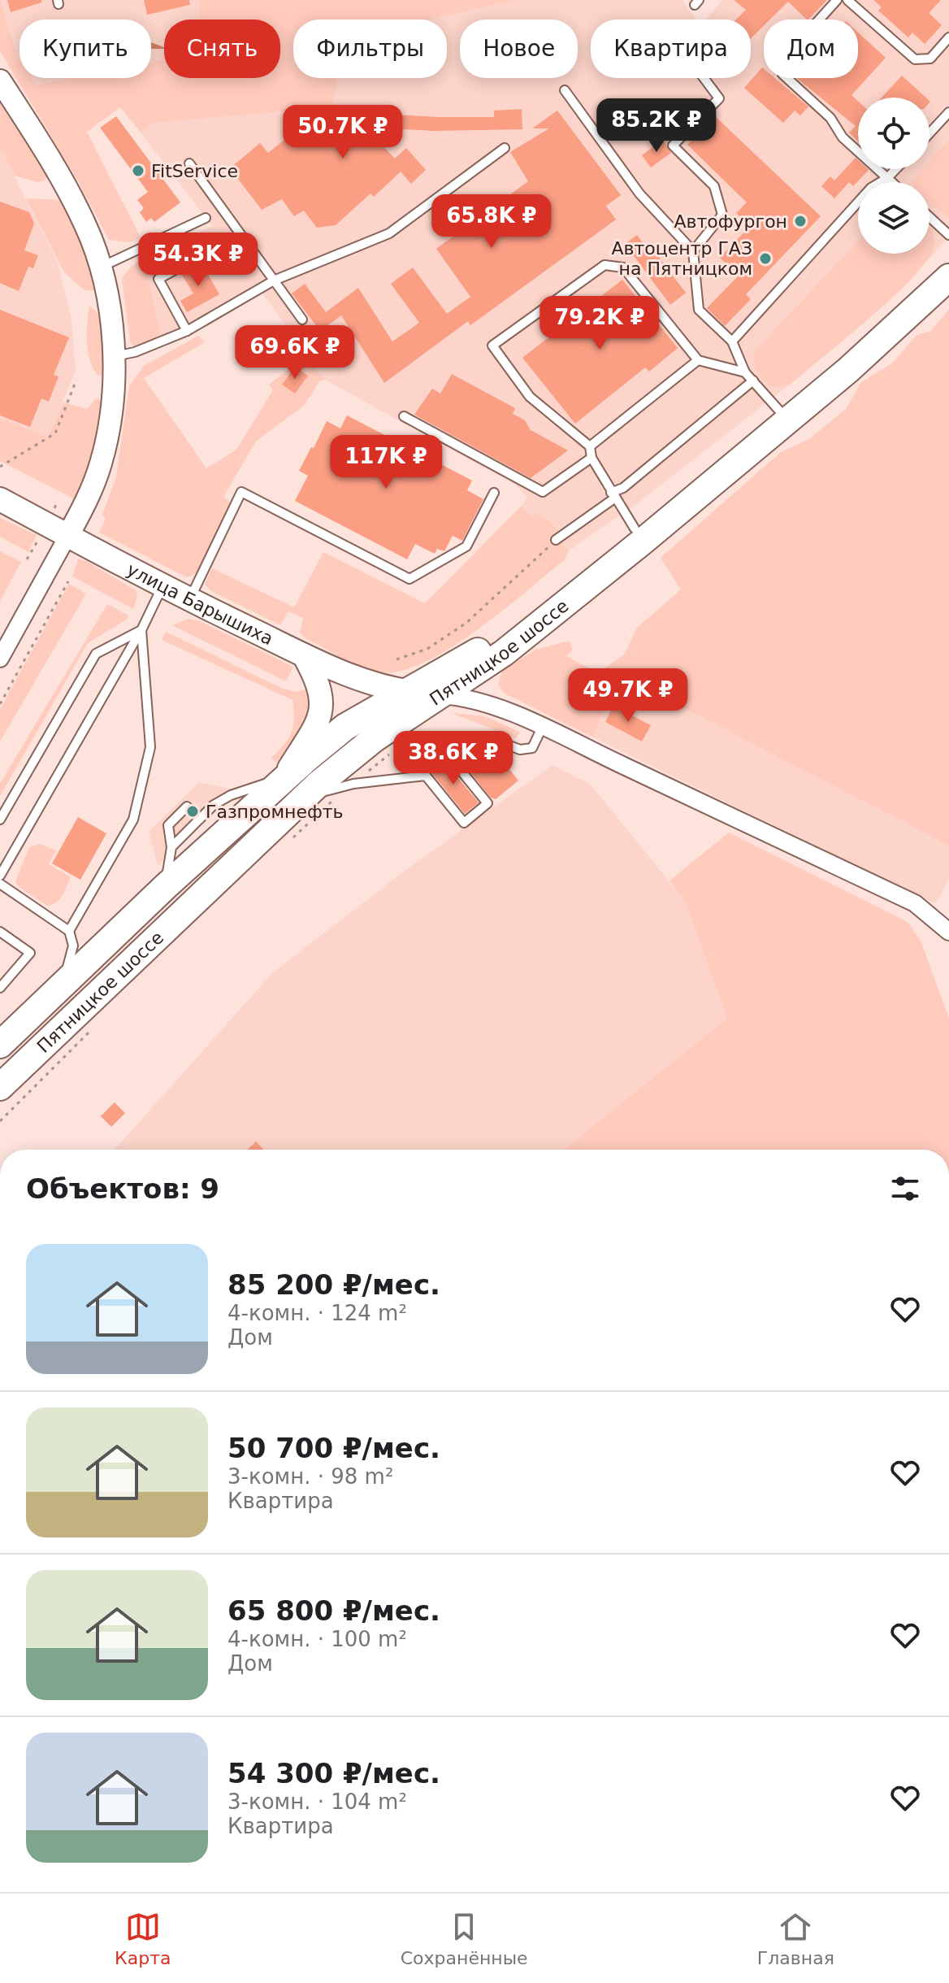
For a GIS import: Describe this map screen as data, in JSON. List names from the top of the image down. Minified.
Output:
{"streets":{"main road":["улица Барышиха","Пятницкое шоссе"]},"crossings":[["улица Барышиха","Пятницкое шоссе"]],"places":["FitService","Автофургон","Автоцентр ГАЗ на Пятницком","Газпромнефть"],"page":{"chip":["Купить","Снять","Фильтры","Новое","Квартира","Дом"],"price":["85.2K ₽","50.7K ₽","65.8K ₽","54.3K ₽","79.2K ₽","69.6K ₽","117K ₽","49.7K ₽","38.6K ₽"],"heading":"Объектов: 9","list":[{"name":"85 200 ₽/мес.","note":"4-комн. · 124 m² · Дом"},{"name":"50 700 ₽/мес.","note":"3-комн. · 98 m² · Квартира"},{"name":"65 800 ₽/мес.","note":"4-комн. · 100 m² · Дом"},{"name":"54 300 ₽/мес.","note":"3-комн. · 104 m² · Квартира"}],"tabs":["Карта","Сохранённые","Главная"]}}
